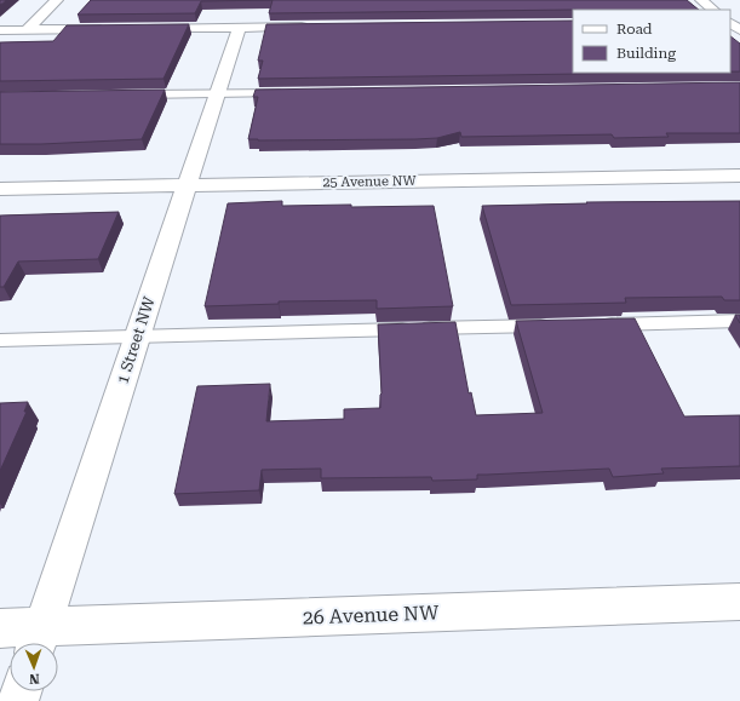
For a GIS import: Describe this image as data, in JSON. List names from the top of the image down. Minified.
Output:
{"streets":{"street":["25 Avenue NW","1 Street NW","26 Avenue NW"]},"crossings":[["25 Avenue NW","1 Street NW"],["1 Street NW","26 Avenue NW"]],"legend":["Road","Building"],"north":"bottom"}
